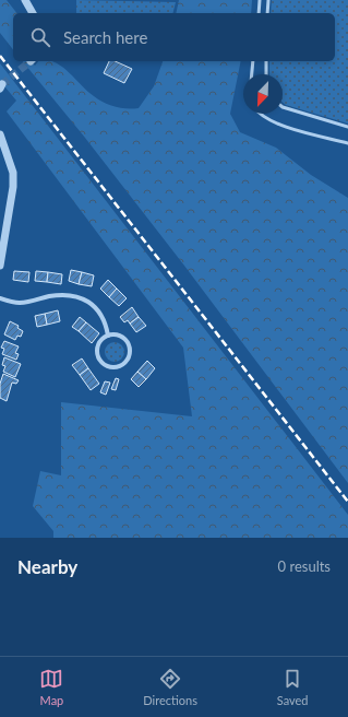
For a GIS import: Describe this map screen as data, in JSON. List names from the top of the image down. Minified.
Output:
{"north":"bottom left","page":{"search":"Search here","heading":["Nearby","0 results"],"nav":["Map","Directions","Saved"]}}
